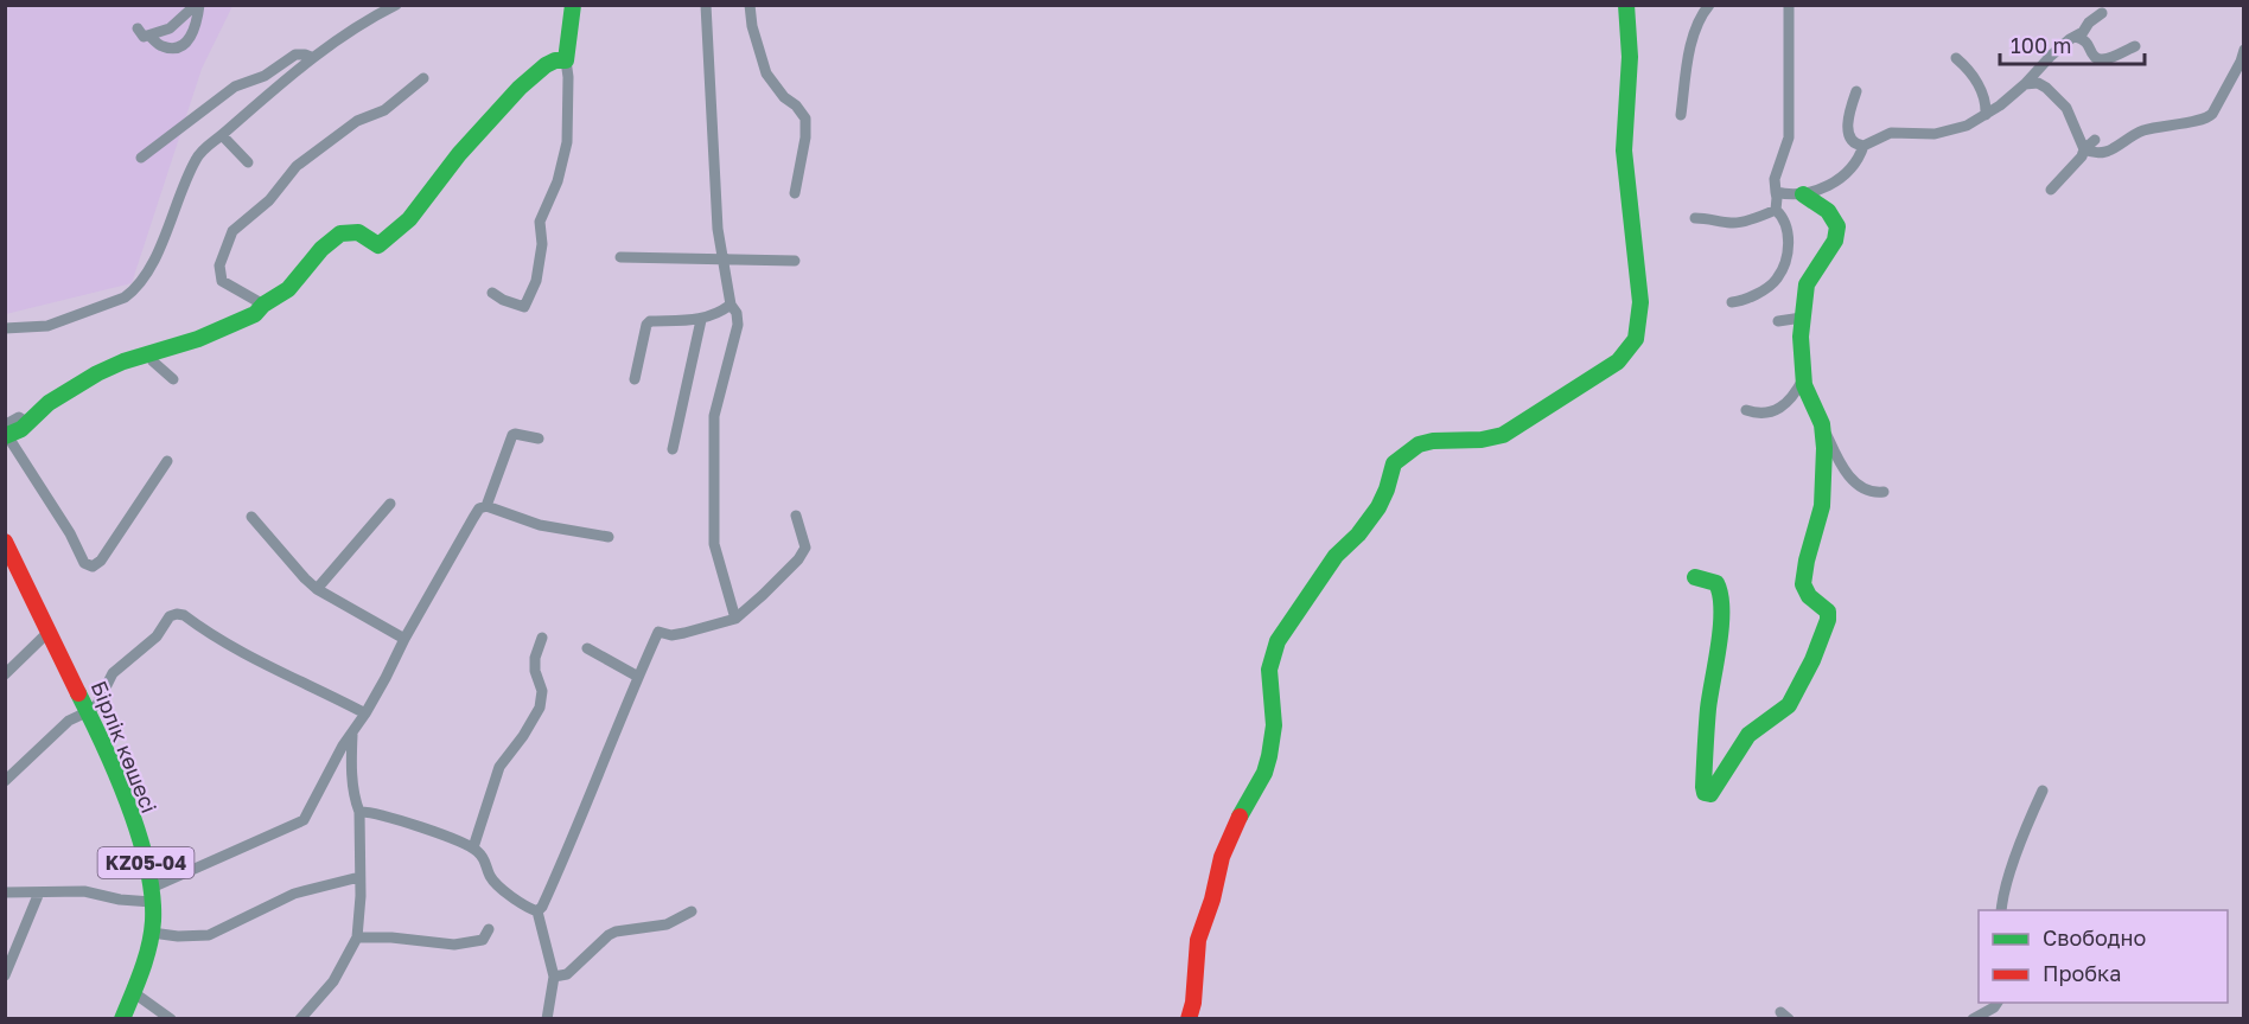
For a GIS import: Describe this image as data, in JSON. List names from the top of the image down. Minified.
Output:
{"streets":{"street":["Бірлік көшесі","KZ05-04"]},"legend":["Свободно","Пробка"],"scale_bar":"100 m"}
